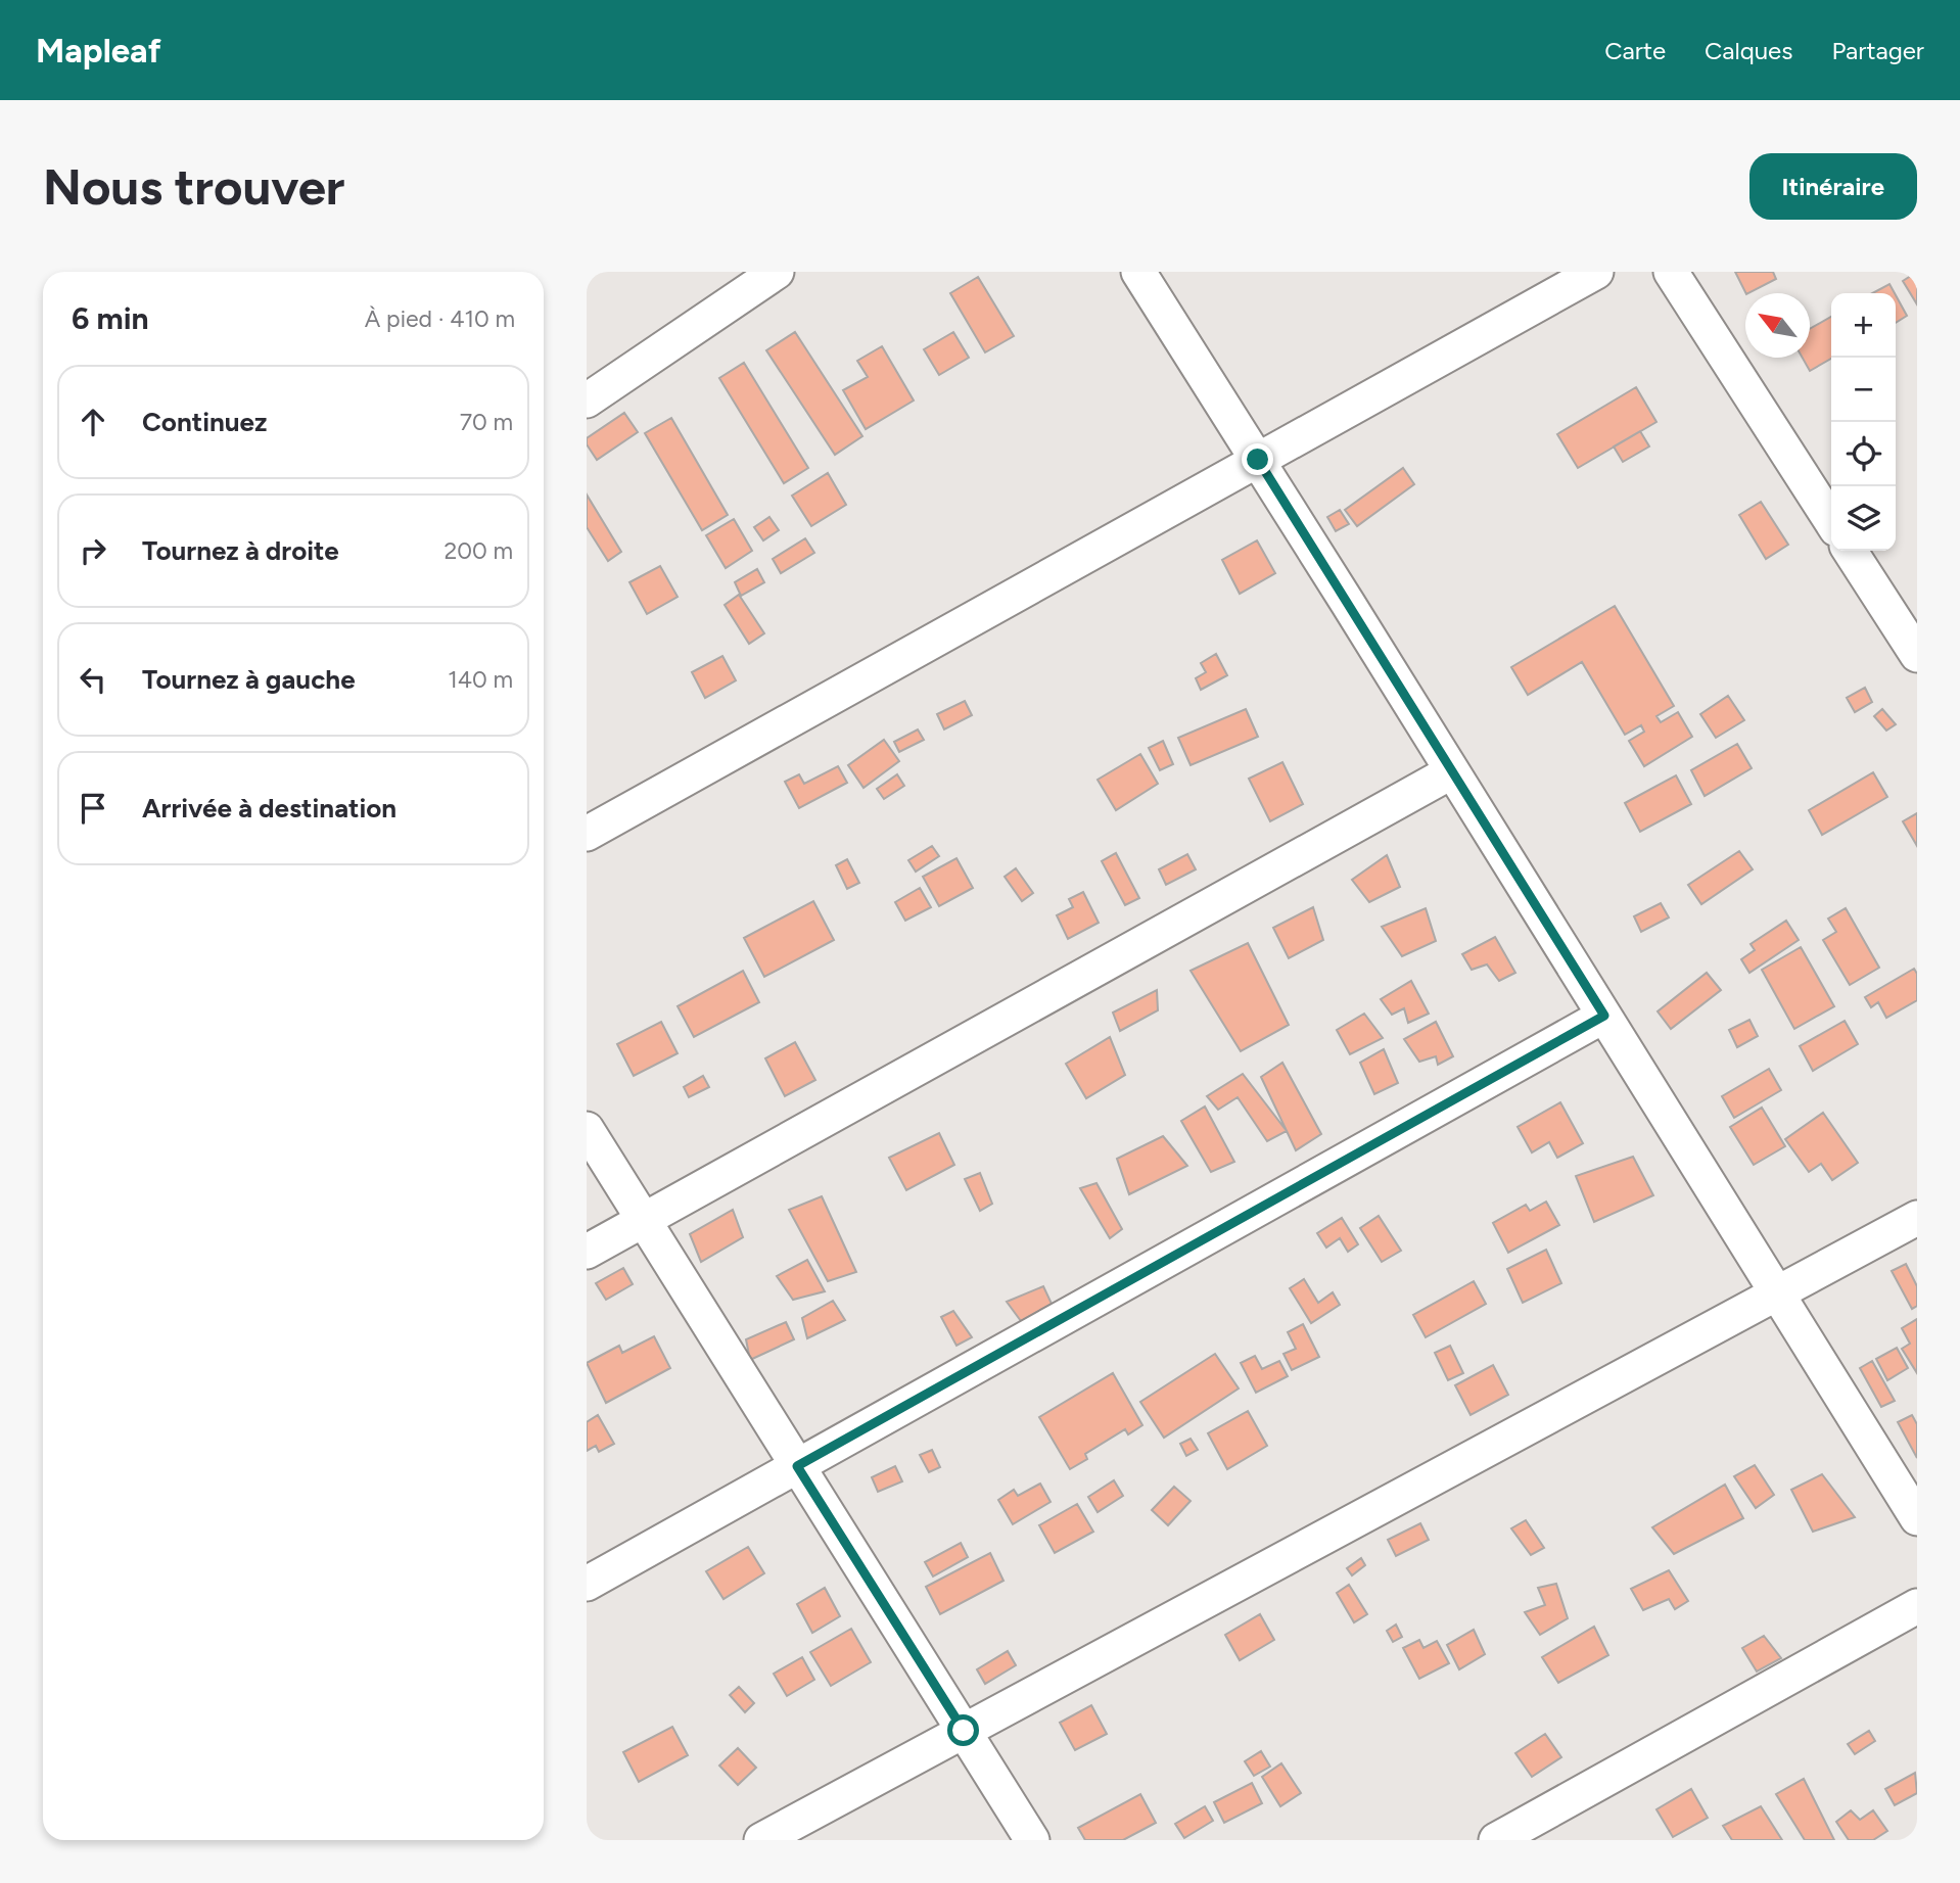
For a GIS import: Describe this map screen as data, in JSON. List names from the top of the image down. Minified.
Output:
{"north":"top left","page":{"header":"Mapleaf","nav":["Carte","Calques","Partager"],"buttons":"Itinéraire","title":"Nous trouver","heading":["6 min","À pied · 410 m"],"map_buttons":["+","−"],"list":[["Continuez","70 m"],["Tournez à droite","200 m"],["Tournez à gauche","140 m"],"Arrivée à destination"]}}
